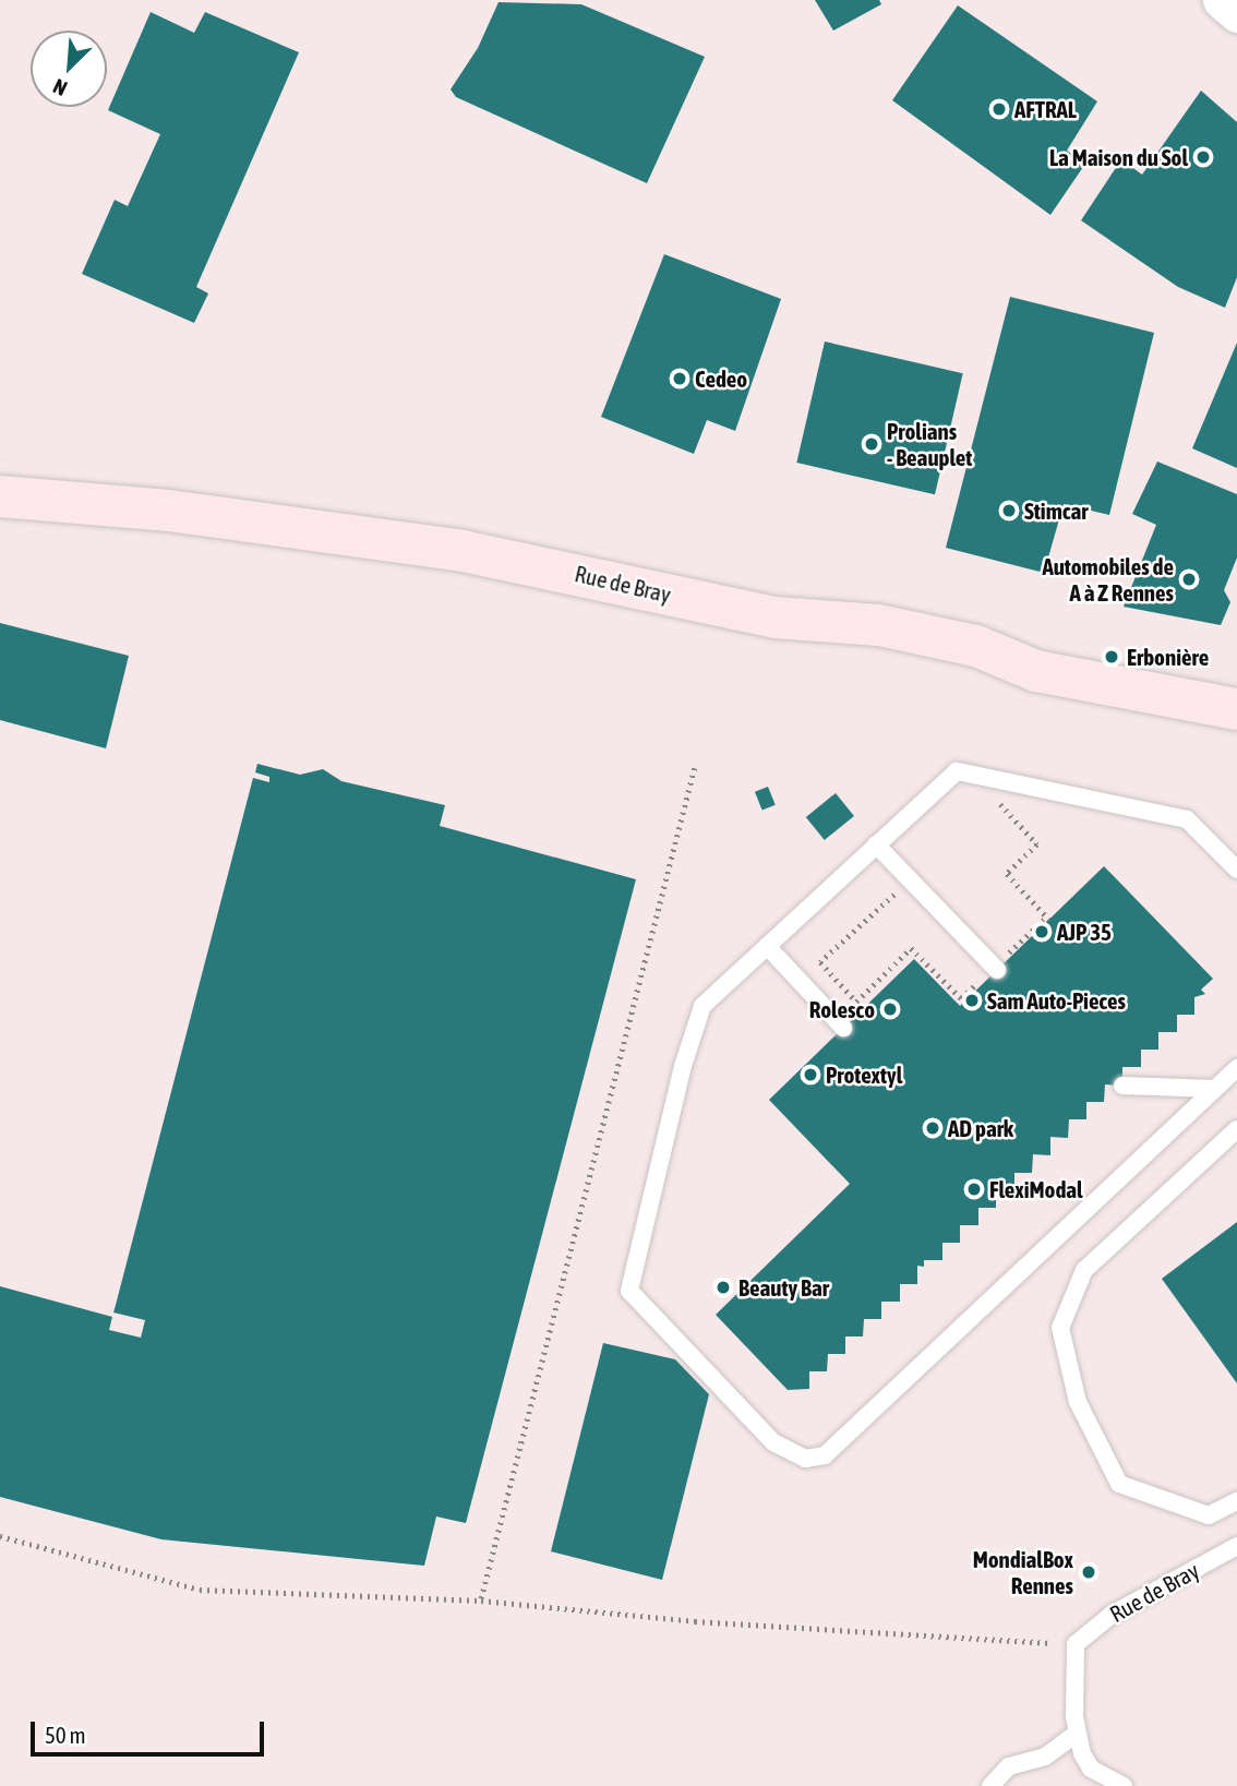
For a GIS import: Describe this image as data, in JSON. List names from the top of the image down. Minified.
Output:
{"streets":{"street":["Rue de Bray"]},"places":["AFTRAL","La Maison du Sol","Cedeo","Prolians - Beauplet","Stimcar","Automobiles de A à Z Rennes","Erbonière","AJP 35","Sam Auto-Pieces","Rolesco","Protextyl","AD park","FlexiModal","Beauty Bar","MondialBox Rennes"],"scale_bar":"50 m","north":"bottom left"}
